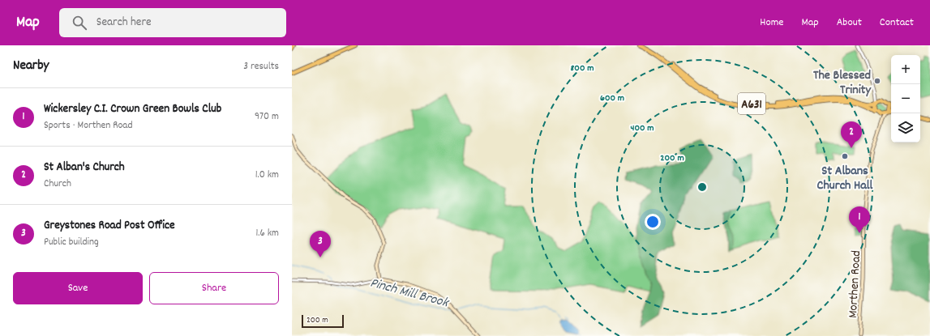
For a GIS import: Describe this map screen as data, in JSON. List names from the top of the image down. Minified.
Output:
{"streets":{"main road":["A631","Morthen Road"]},"crossings":[["A631","Morthen Road"]],"water":["Pinch Mill Brook"],"places":["The Blessed Trinity","St Albans Church Hall"],"scale_bar":"200 m","page":{"header":"Map","search":"Search here","nav":["Home","Map","About","Contact"],"heading":["Nearby","3 results"],"map_buttons":["+","−"],"list":[{"mark":"1","name":"Wickersley C.I. Crown Green Bowls Club","note":"Sports · Morthen Road","value":"970 m"},{"mark":"2","name":"St Alban's Church","note":"Church","value":"1.0 km"},{"mark":"3","name":"Greystones Road Post Office","note":"Public building","value":"1.6 km"}],"pins":["2","1","3"],"buttons":["Save","Share"],"scale":"200 m"},"rings":["800 m","600 m","400 m","200 m"]}
